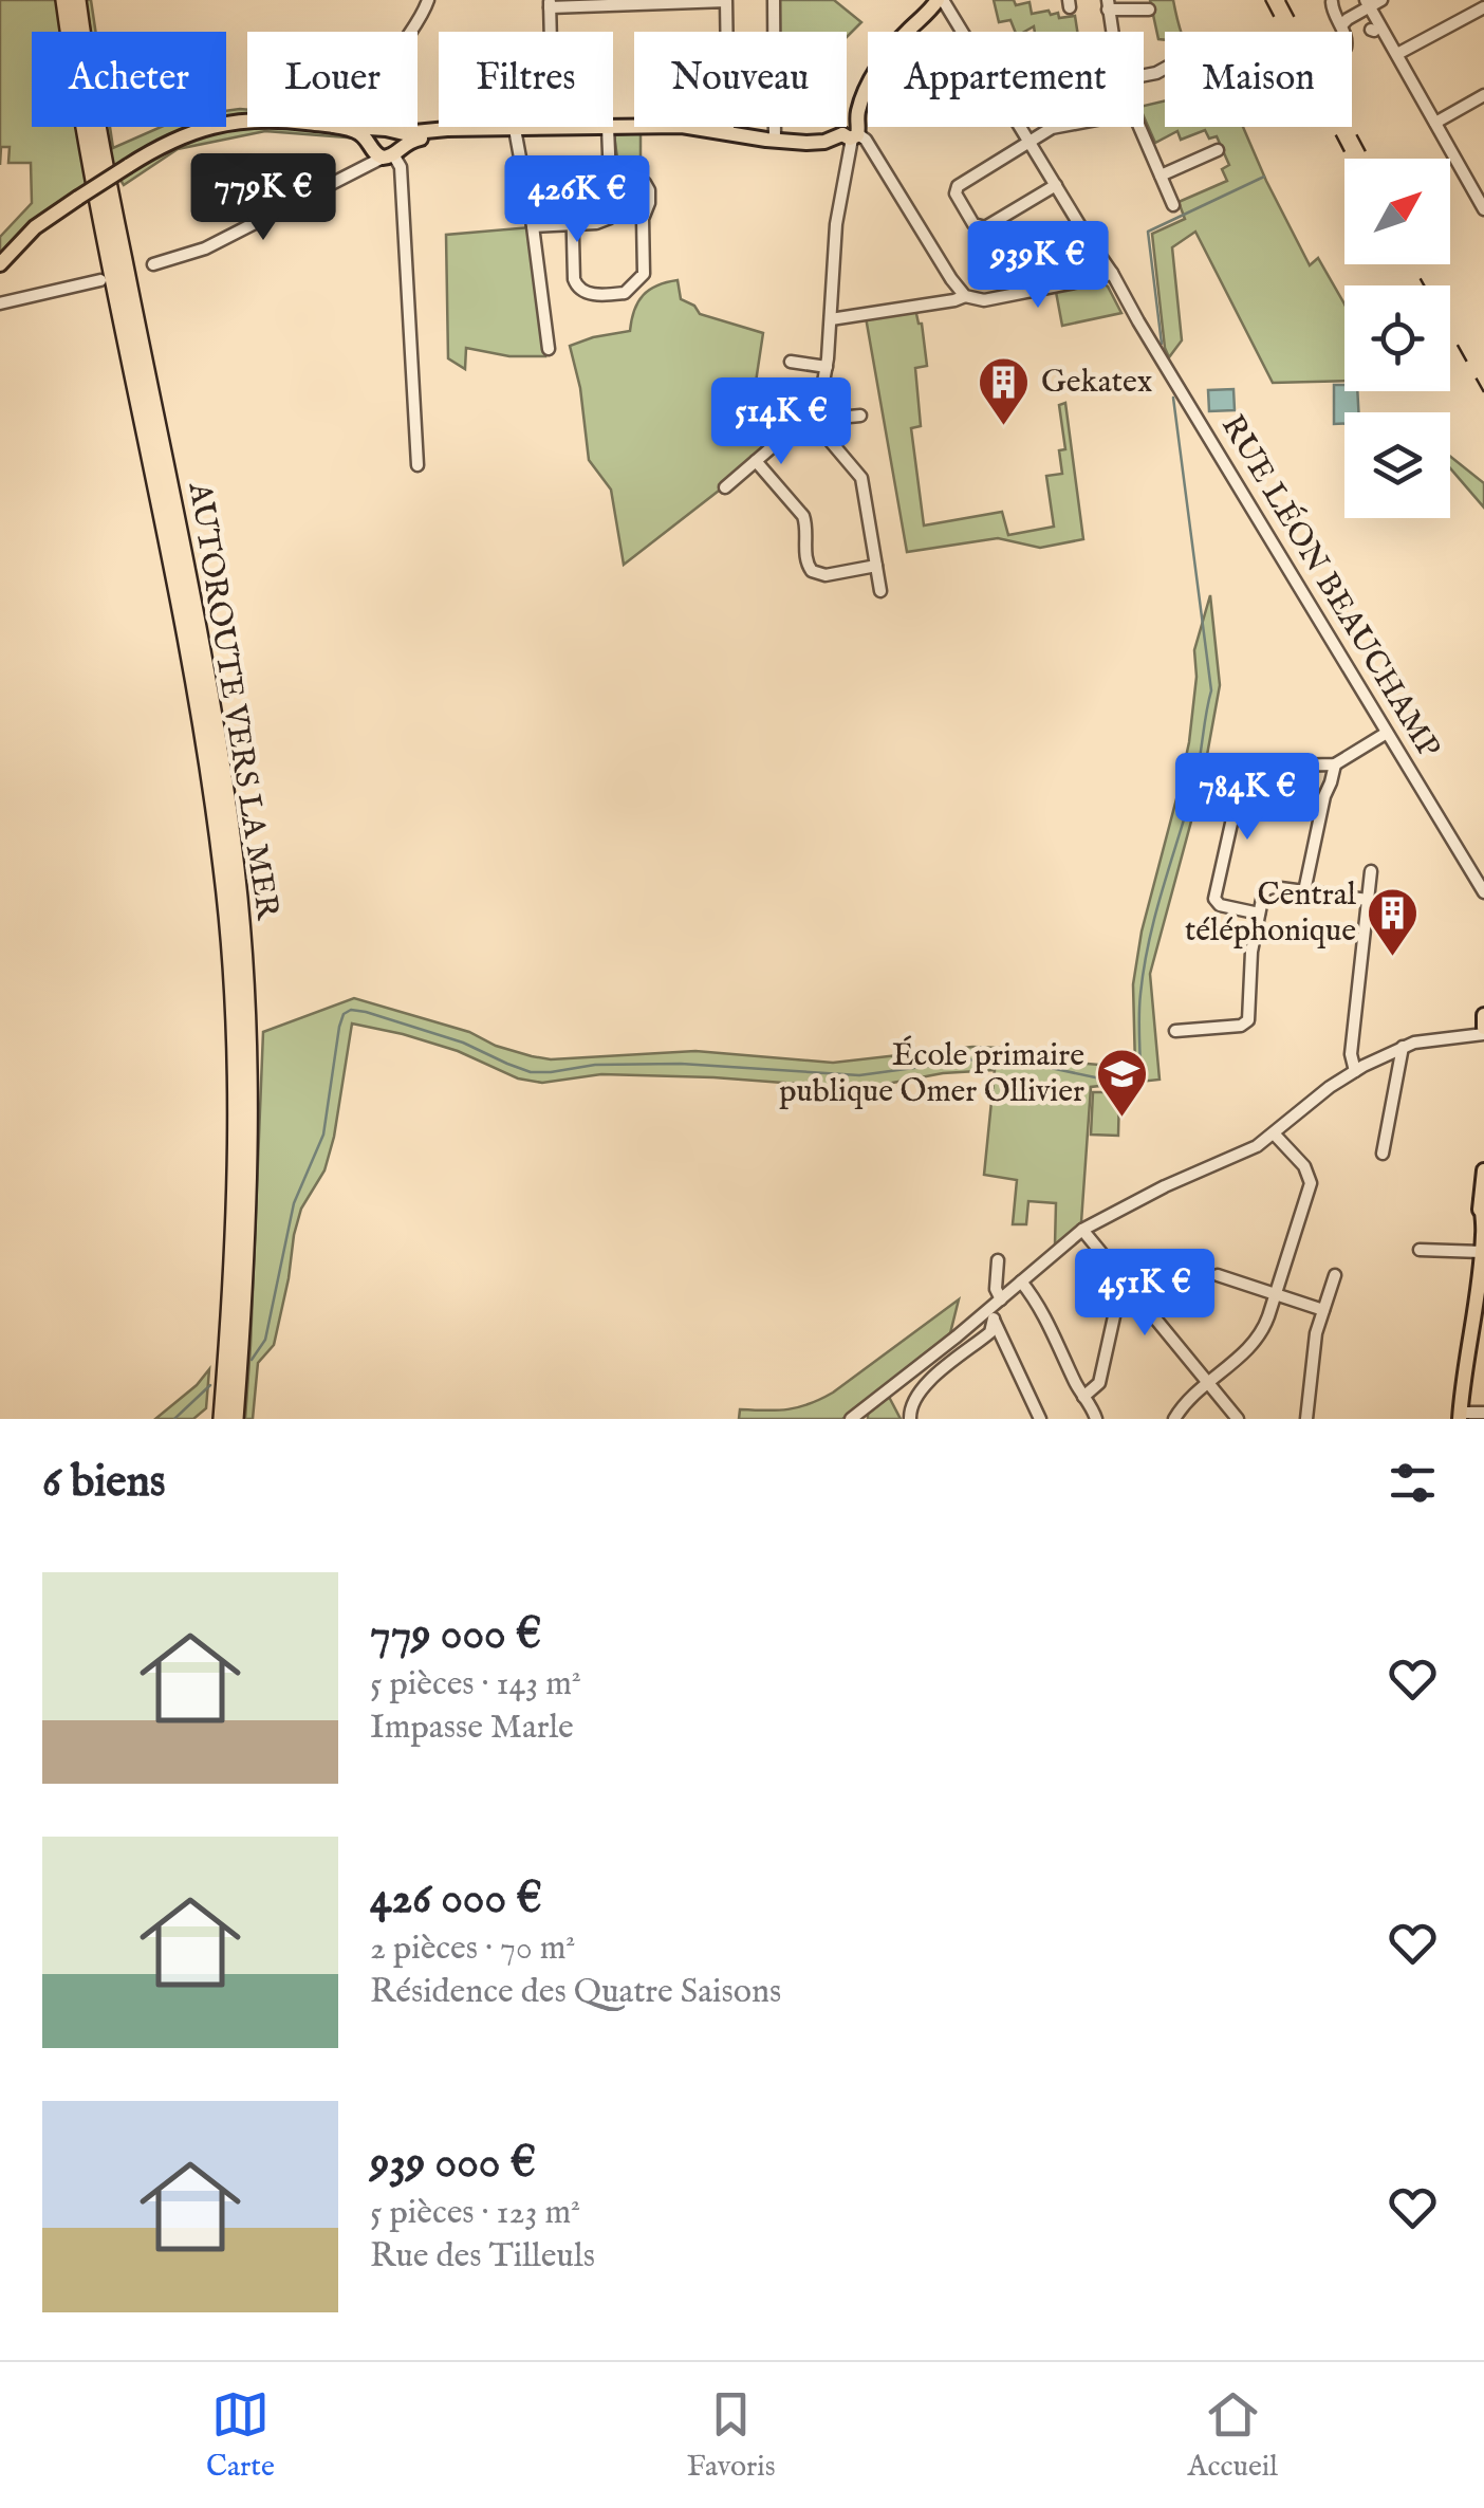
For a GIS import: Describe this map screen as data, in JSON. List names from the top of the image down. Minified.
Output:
{"streets":{"highway":["AUTOROUTE VERS LA MER"],"street":["RUE LÉON BEAUCHAMP"]},"places":{"building":["Gekatex","Central téléphonique"],"school or university":["École primaire publique Omer Ollivier"]},"north":"top right","page":{"chip":["Acheter","Louer","Filtres","Nouveau","Appartement","Maison"],"price":["779K €","426K €","939K €","514K €","784K €","451K €"],"heading":"6 biens","list":[{"name":"779 000 €","note":"5 pièces · 143 m² · Impasse Marle"},{"name":"426 000 €","note":"2 pièces · 70 m² · Résidence des Quatre Saisons"},{"name":"939 000 €","note":"5 pièces · 123 m² · Rue des Tilleuls"}],"tabs":["Carte","Favoris","Accueil"]}}
